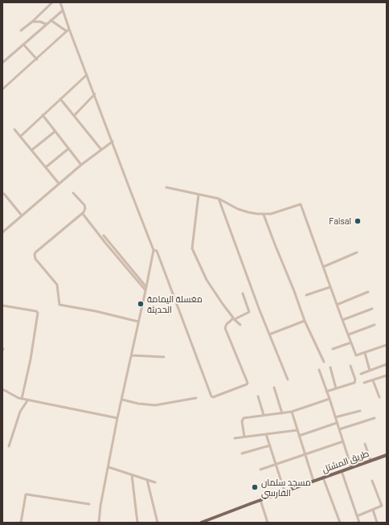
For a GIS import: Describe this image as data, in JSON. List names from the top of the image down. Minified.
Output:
{"streets":{"main road":["طريق المشتل"]},"places":["Faisal","مغسلة اليمامة الحديثة","مسجد سلمان الفارسي"]}
